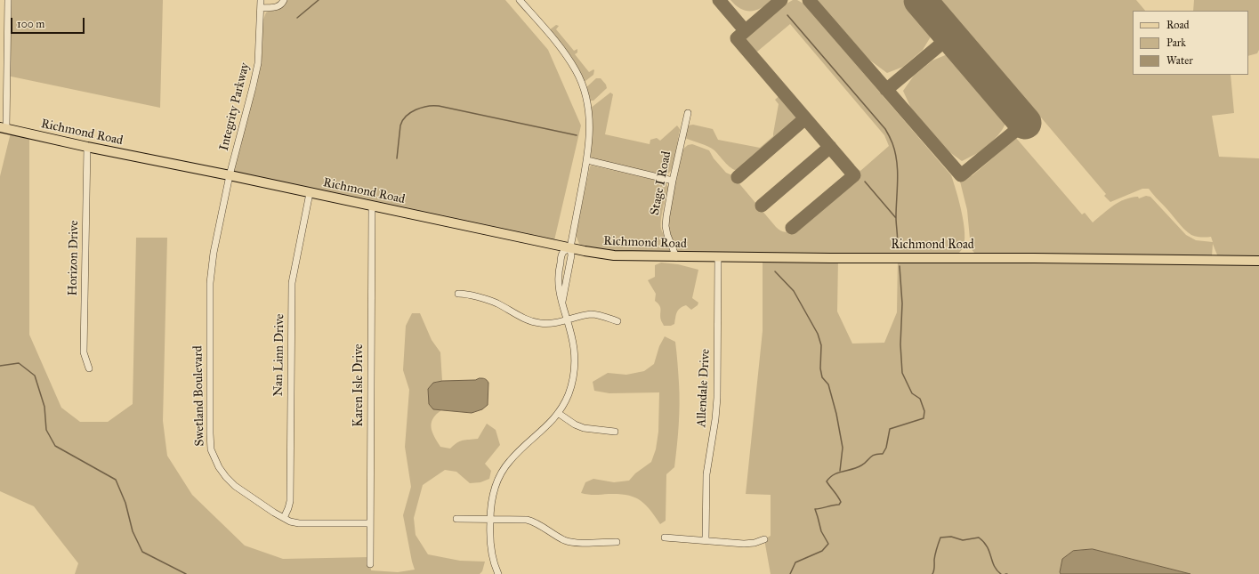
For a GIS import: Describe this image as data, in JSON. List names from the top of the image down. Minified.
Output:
{"streets":{"main road":["Richmond Road"],"street":["Integrity Parkway","Stage I Road","Horizon Drive","Nan Linn Drive","Karen Isle Drive","Allendale Drive","Swetland Boulevard"]},"crossings":[["Integrity Parkway","Richmond Road"],["Integrity Parkway","Swetland Boulevard"],["Richmond Road","Stage I Road"],["Richmond Road","Horizon Drive"],["Richmond Road","Nan Linn Drive"],["Richmond Road","Karen Isle Drive"],["Richmond Road","Allendale Drive"],["Richmond Road","Swetland Boulevard"],["Nan Linn Drive","Swetland Boulevard"],["Karen Isle Drive","Swetland Boulevard"]],"legend":["Road","Park","Water"],"scale_bar":"100 m"}
